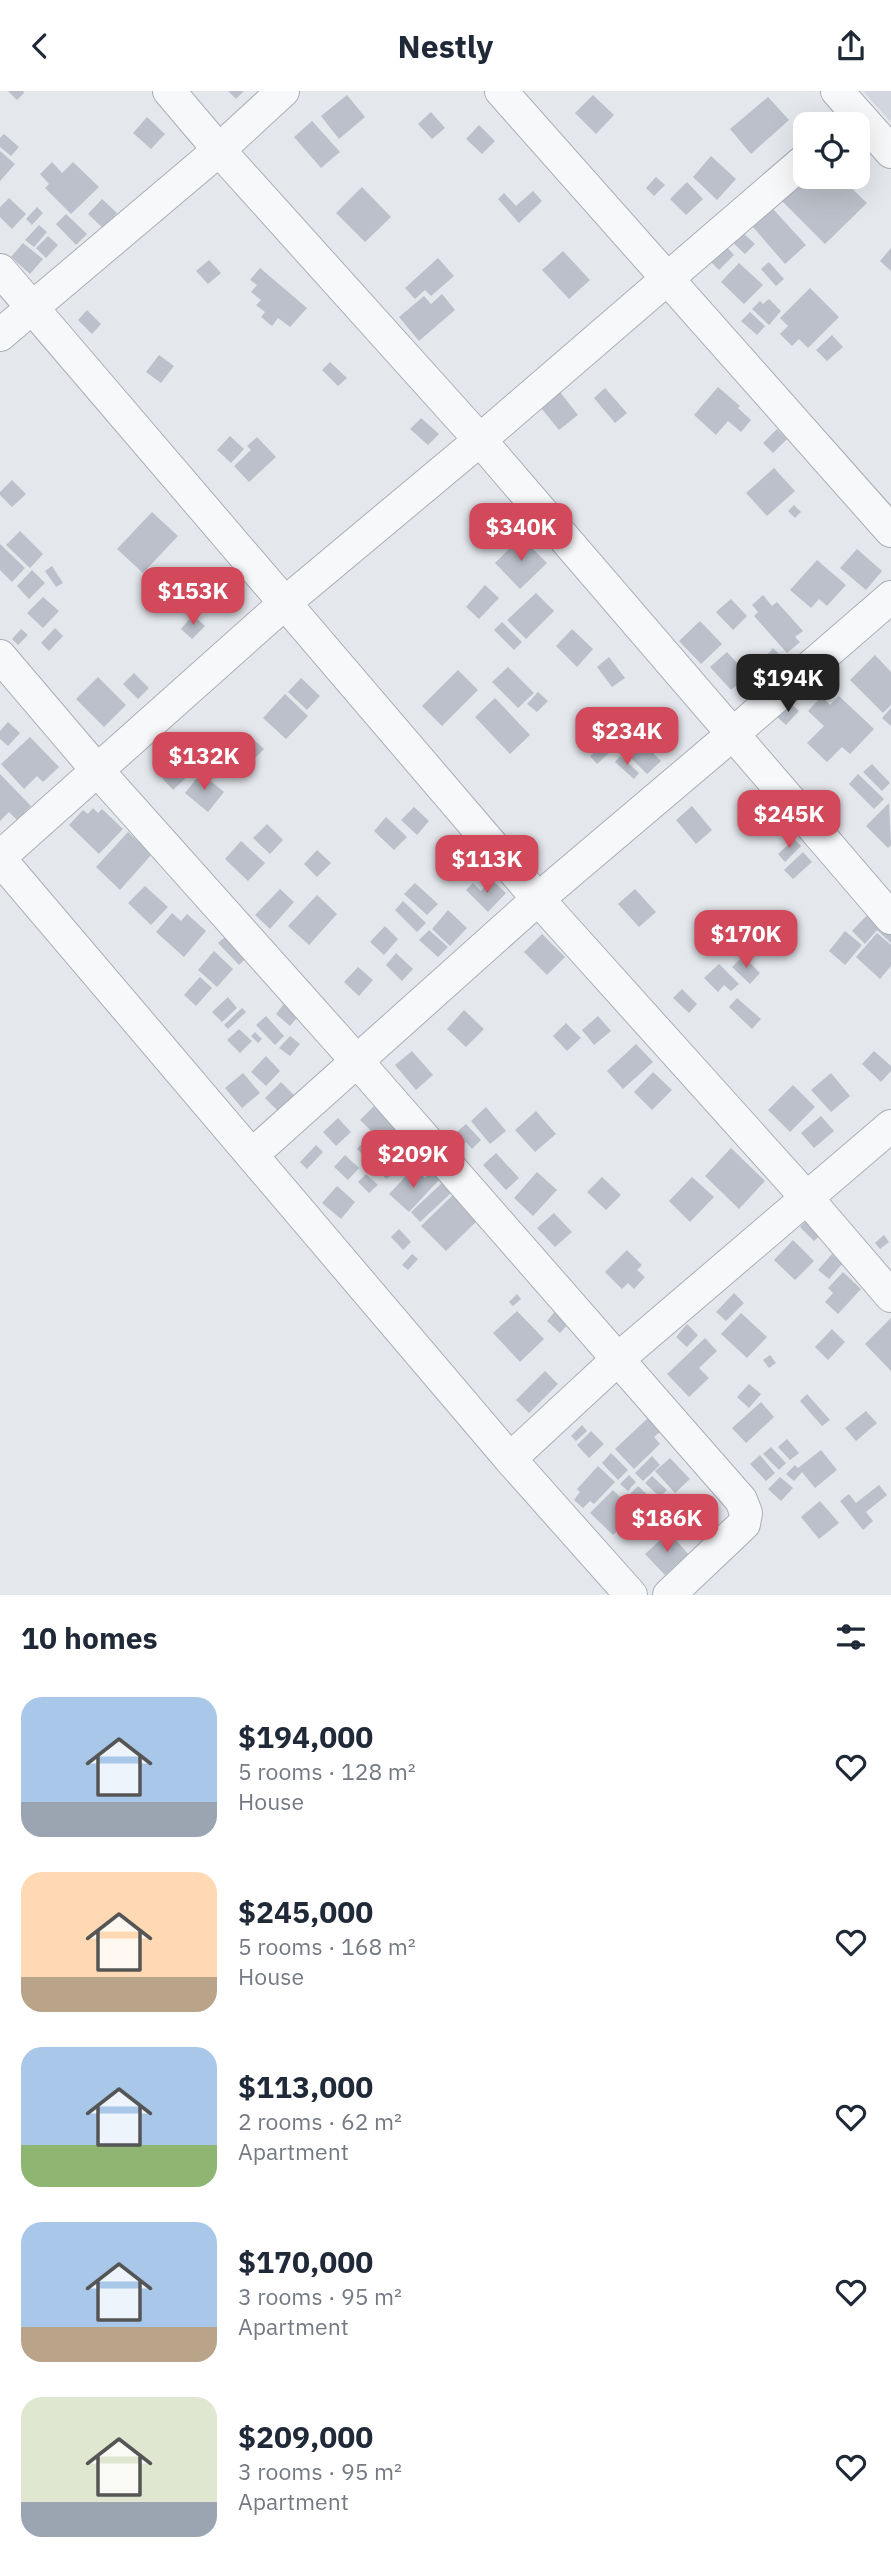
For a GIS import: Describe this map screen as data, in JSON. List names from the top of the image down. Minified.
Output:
{"page":{"header":"Nestly","price":["$340K","$153K","$194K","$234K","$132K","$245K","$113K","$170K","$209K","$186K"],"heading":"10 homes","list":[{"name":"$194,000","note":"5 rooms · 128 m² · House"},{"name":"$245,000","note":"5 rooms · 168 m² · House"},{"name":"$113,000","note":"2 rooms · 62 m² · Apartment"},{"name":"$170,000","note":"3 rooms · 95 m² · Apartment"},{"name":"$209,000","note":"3 rooms · 95 m² · Apartment"}]}}
